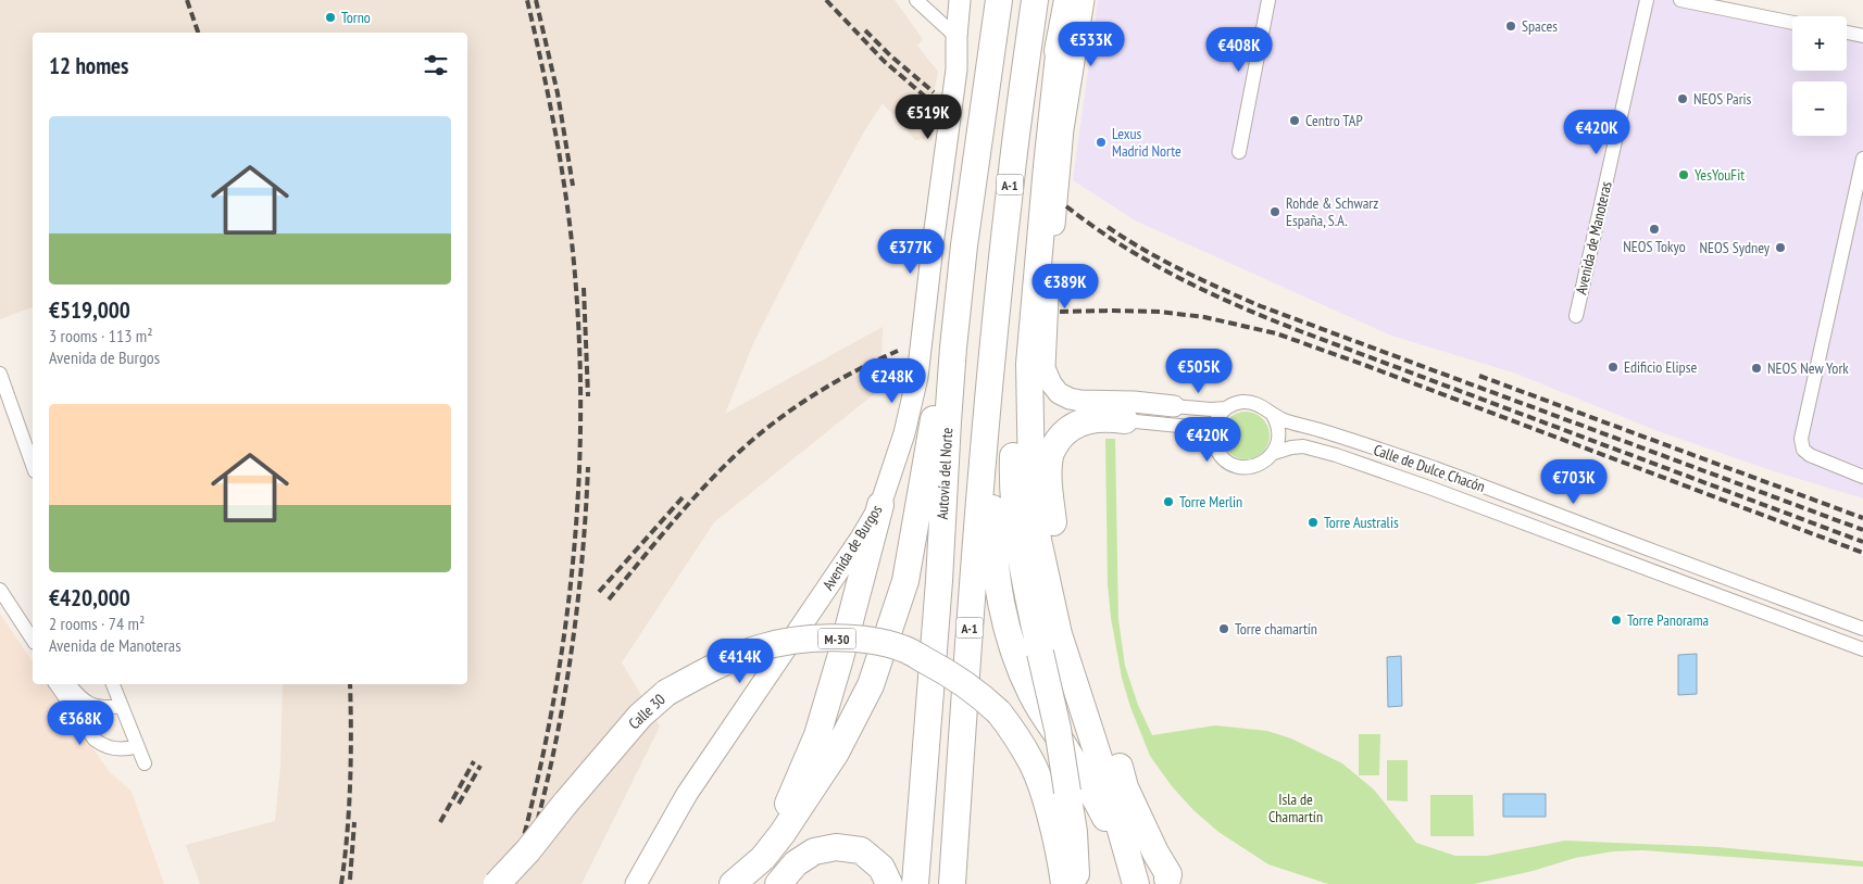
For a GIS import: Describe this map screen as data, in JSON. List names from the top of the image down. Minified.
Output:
{"streets":{"highway":["A-1","Autovía del Norte","M-30","Calle 30"],"street":["Avenida de Manoteras","Calle de Dulce Chacón","Avenida de Burgos"]},"parks":["Isla de Chamartín"],"places":["Torno","Spaces","NEOS Paris","Centro TAP","Lexus Madrid Norte","YesYouFit","Rohde & Schwarz España, S.A.","NEOS Tokyo","NEOS Sydney","Edificio Elipse","NEOS New York","Torre Merlin","Torre Australis","Torre Panorama","Torre chamartín"],"page":{"map_buttons":["+","−"],"price":["€533K","€408K","€519K","€420K","€377K","€389K","€505K","€248K","€420K","€703K","€414K","€368K"],"heading":"12 homes","list":[{"name":"€519,000","note":"3 rooms · 113 m² · Avenida de Burgos"},{"name":"€420,000","note":"2 rooms · 74 m² · Avenida de Manoteras"}]}}
